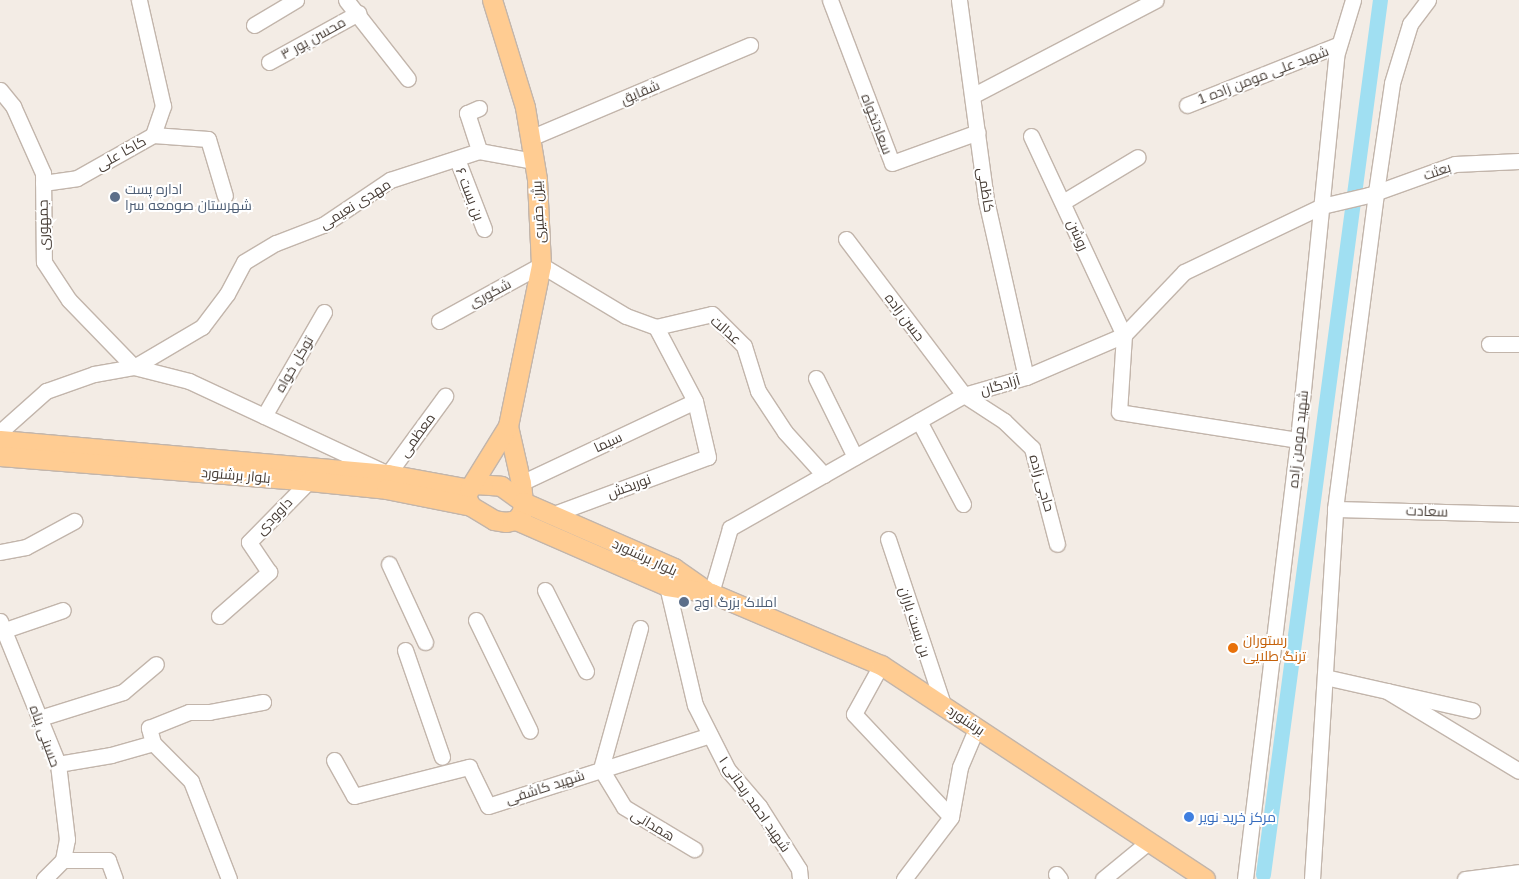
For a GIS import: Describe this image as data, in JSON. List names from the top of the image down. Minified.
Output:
{"streets":{"main road":["بیژن حقیری","بلوار برشنورد","برشنورد"],"street":["محسن پور ۳","شهید علی مومن زاده 1","شقایق","سعادتخواه","کاکا علی","بعثت","کاظمی","بن بست ۶","مهدی نعیمی","جمهوری","روشن","شکوری","حسن زاده","عدالت","توکل خواه","آزادگان","معظمی","شهید مومن زاده","سیما","حاجی زاده","نوربخش","سعادت","داوودی","بن بست باران","حسینی پناه","شهید کاشفی","شهید احمد ریحانی ۱","همدانی"]},"crossings":[["شهید علی مومن زاده 1","شهید مومن زاده"],["شقایق","بیژن حقیری"],["سعادتخواه","کاظمی"],["کاکا علی","جمهوری"],["بعثت","آزادگان"],["کاظمی","آزادگان"],["بن بست ۶","مهدی نعیمی"],["مهدی نعیمی","جمهوری"],["بیژن حقیری","شکوری"],["روشن","آزادگان"],["حسن زاده","آزادگان"],["حسن زاده","حاجی زاده"],["عدالت","آزادگان"],["آزادگان","شهید مومن زاده"],["آزادگان","بلوار برشنورد"],["آزادگان","حاجی زاده"],["آزادگان","برشنورد"],["معظمی","بلوار برشنورد"],["سیما","نوربخش"],["بلوار برشنورد","نوربخش"],["بلوار برشنورد","داوودی"],["بلوار برشنورد","برشنورد"],["بلوار برشنورد","شهید احمد ریحانی ۱"],["بن بست باران","برشنورد"],["شهید کاشفی","شهید احمد ریحانی ۱"],["شهید کاشفی","همدانی"]],"places":["اداره پست شهرستان صومعه سرا","املاک بزرگ اوج","رستوران ترنگ طلایی","مرکز خرید نویر"]}
